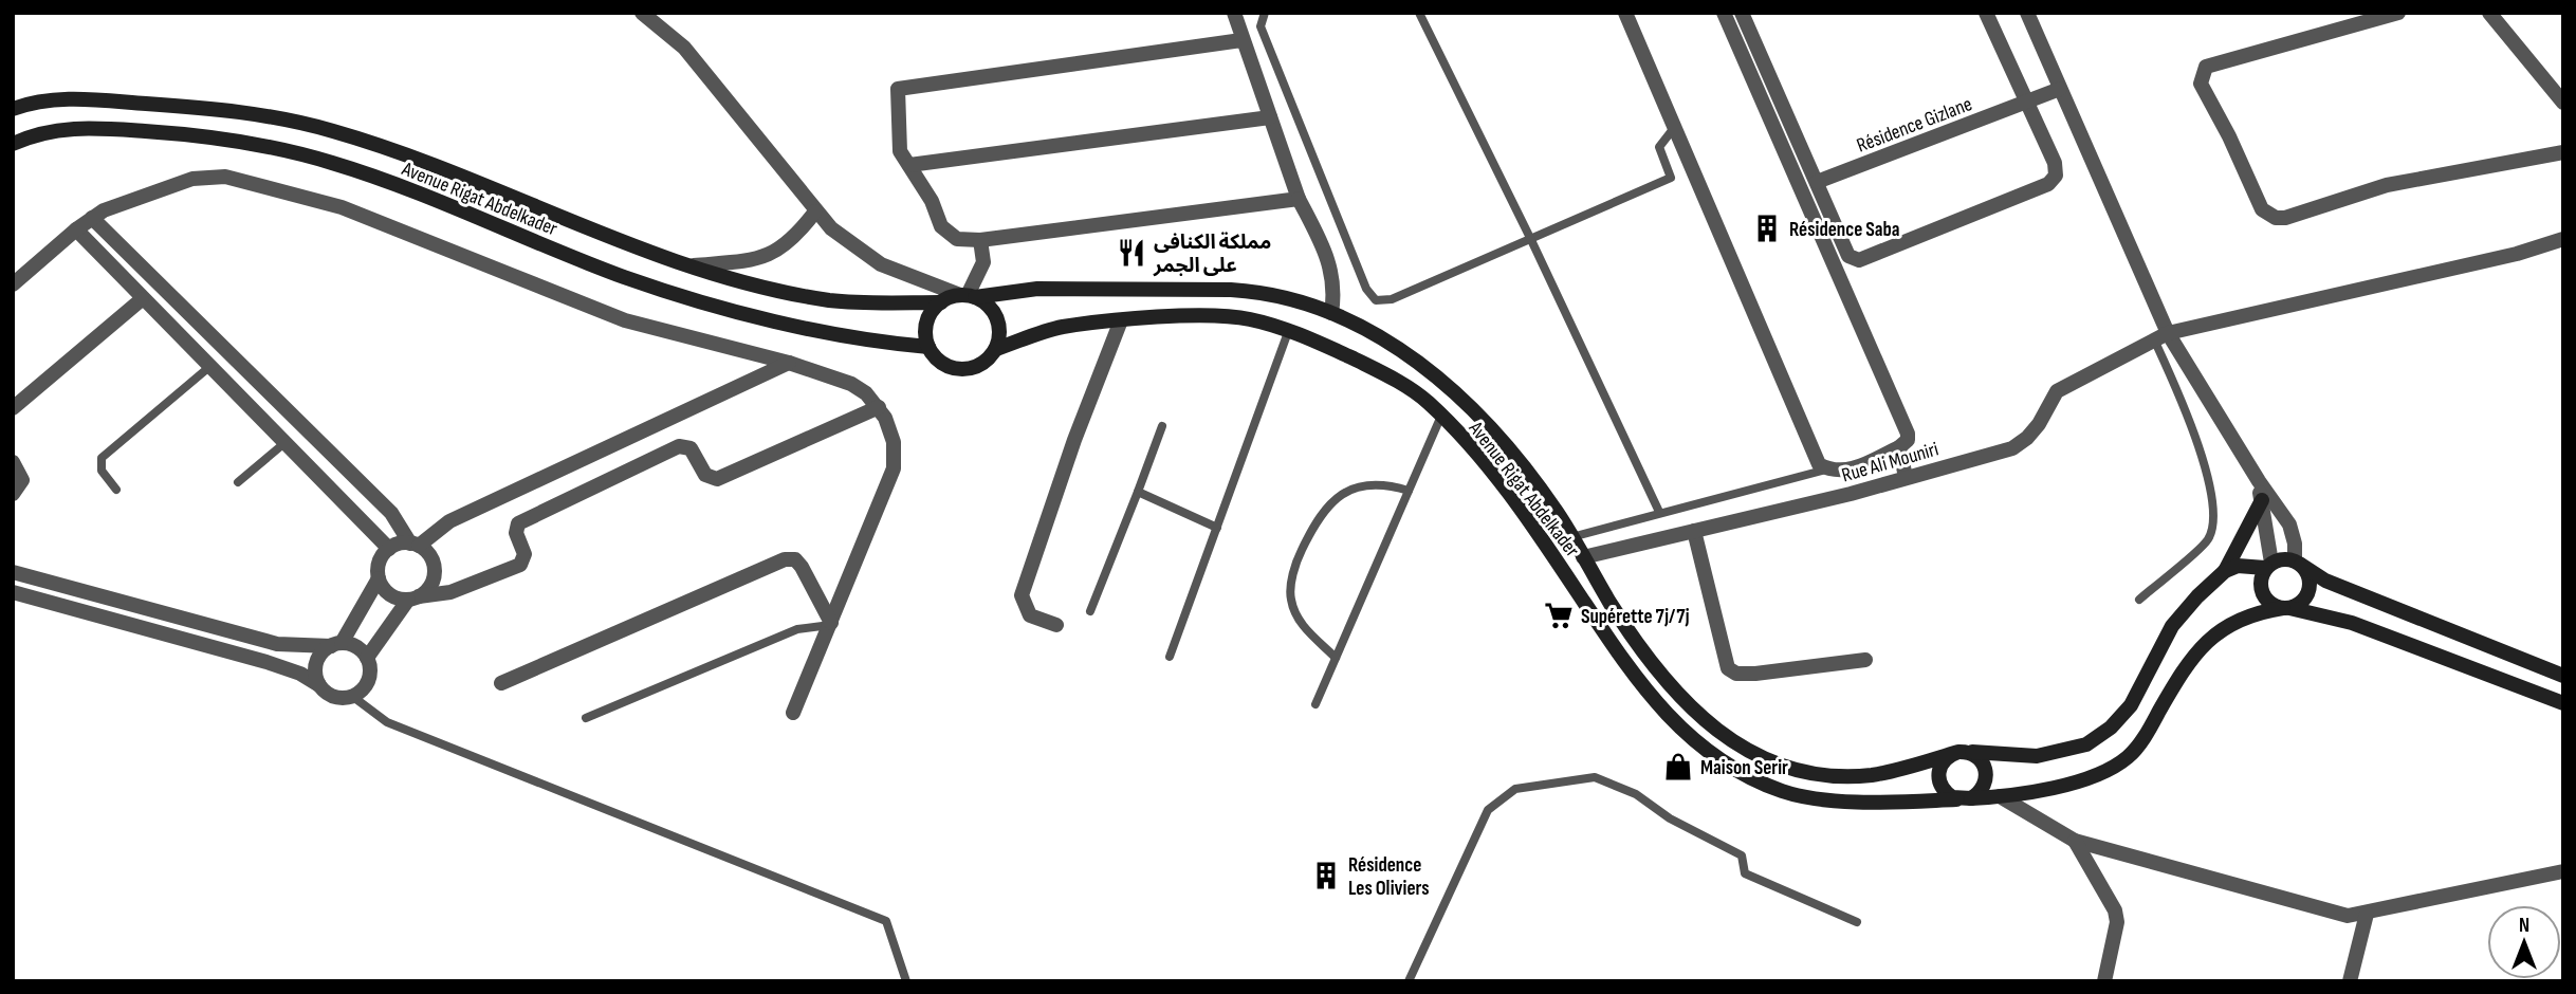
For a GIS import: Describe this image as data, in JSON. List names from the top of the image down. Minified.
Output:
{"streets":{"street":["Résidence Gizlane","Avenue Rigat Abdelkader","Rue Ali Mouniri"]},"places":{"building":["Résidence Saba","Résidence Les Oliviers"],"restaurant":["مملكة الكنافى على الجمر"],"supermarket":["Supérette 7j/7j"],"shop":["Maison Serir"]},"north":"top"}
